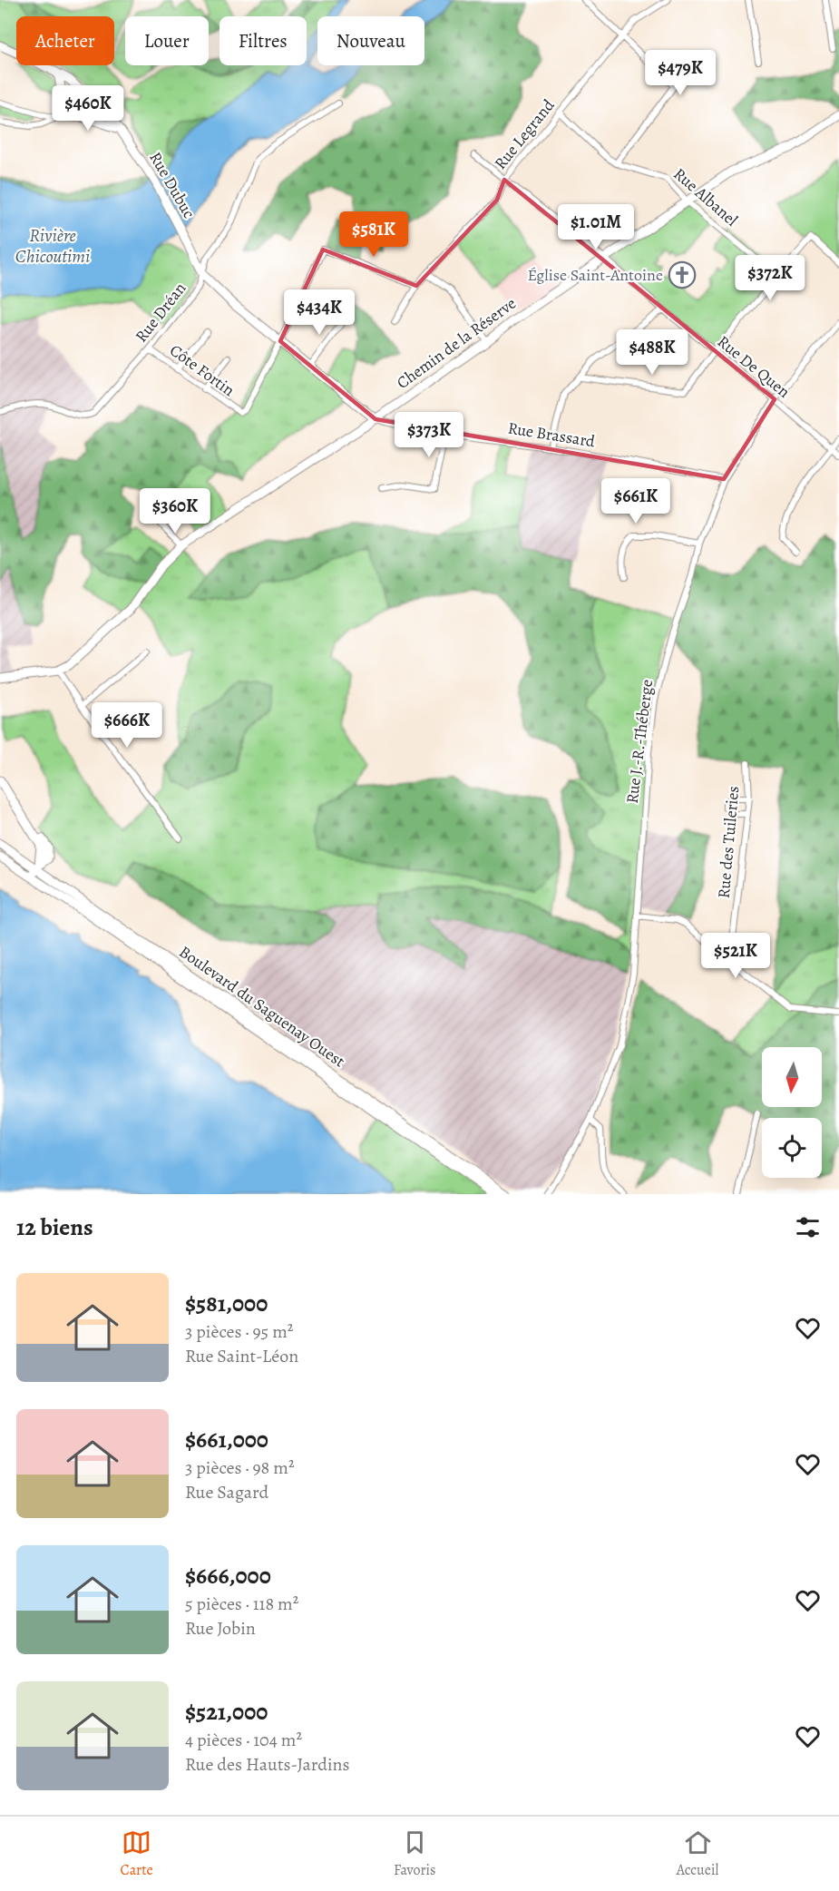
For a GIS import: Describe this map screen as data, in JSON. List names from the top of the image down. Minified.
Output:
{"streets":{"street":["Rue Legrand","Rue Dubuc","Rue Albanel","Rue Dréan","Chemin de la Réserve","Rue De Quen","Côte Fortin","Rue Brassard","Rue J.-R.-Théberge","Rue des Tuileries","Boulevard du Saguenay Ouest"]},"crossings":[["Rue Legrand","Rue Albanel"],["Rue Legrand","Rue De Quen"],["Rue Dubuc","Rue Dréan"],["Rue Albanel","Chemin de la Réserve"],["Rue Dréan","Côte Fortin"],["Chemin de la Réserve","Rue De Quen"],["Chemin de la Réserve","Rue Brassard"],["Rue De Quen","Rue J.-R.-Théberge"],["Rue Brassard","Rue J.-R.-Théberge"]],"water":["Rivière Chicoutimi"],"places":{"church":["Église Saint-Antoine"]},"north":"bottom","page":{"chip":["Acheter","Louer","Filtres","Nouveau"],"price":["$479K","$460K","$1.01M","$581K","$372K","$434K","$488K","$373K","$661K","$360K","$666K","$521K"],"heading":"12 biens","list":[{"name":"$581,000","note":"3 pièces · 95 m² · Rue Saint-Léon"},{"name":"$661,000","note":"3 pièces · 98 m² · Rue Sagard"},{"name":"$666,000","note":"5 pièces · 118 m² · Rue Jobin"},{"name":"$521,000","note":"4 pièces · 104 m² · Rue des Hauts-Jardins"}],"tabs":["Carte","Favoris","Accueil"]}}
